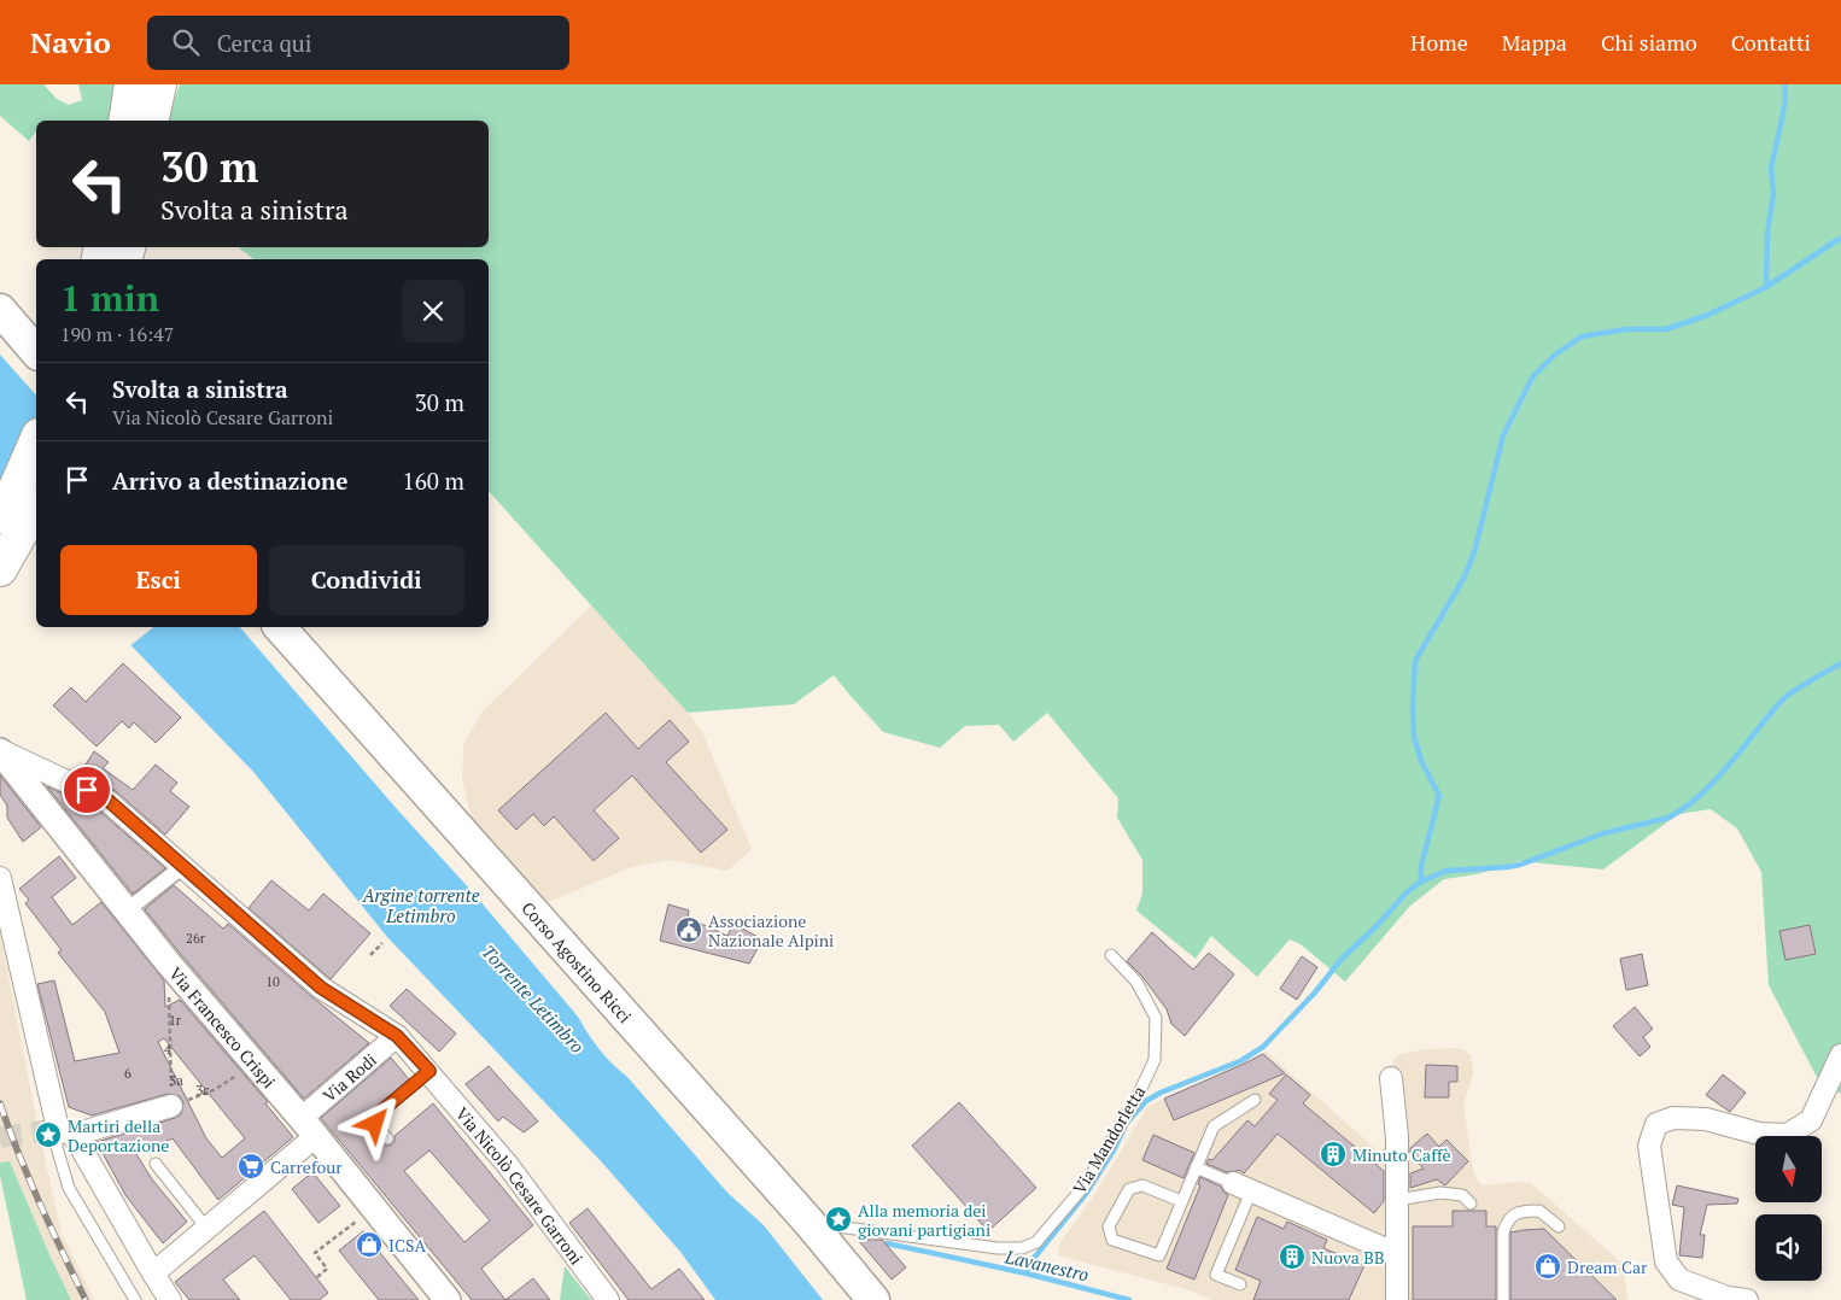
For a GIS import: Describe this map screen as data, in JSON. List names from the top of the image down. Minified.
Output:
{"streets":{"main road":["Corso Agostino Ricci"],"street":["Via Francesco Crispi","Via Rodi","Via Nicolò Cesare Garroni"],"lane":["Via Mandorletta"]},"crossings":[["Corso Agostino Ricci","Via Mandorletta"],["Via Francesco Crispi","Via Rodi"],["Via Francesco Crispi","Via Nicolò Cesare Garroni"],["Via Rodi","Via Nicolò Cesare Garroni"]],"water":["Argine torrente Letimbro","Torrente Letimbro","Lavanestro"],"places":{"public building":["Associazione Nazionale Alpini"],"place":["Martiri della Deportazione","Alla memoria dei giovani partigiani"],"building":["Minuto Caffè","Nuova BB"],"supermarket":["Carrefour"],"shop":["ICSA","Dream Car"]},"house_numbers":["26r","10","1r","4","6","3a","3c"],"north":"bottom","page":{"header":"Navio","search":"Cerca qui","nav":["Home","Mappa","Chi siamo","Contatti"],"turn":["30 m","Svolta a sinistra"],"heading":["1 min","190 m · 16:47"],"list":[{"name":"Svolta a sinistra","note":"Via Nicolò Cesare Garroni","value":"30 m"},{"name":"Arrivo a destinazione","value":"160 m"}],"buttons":["Esci","Condividi"]}}
